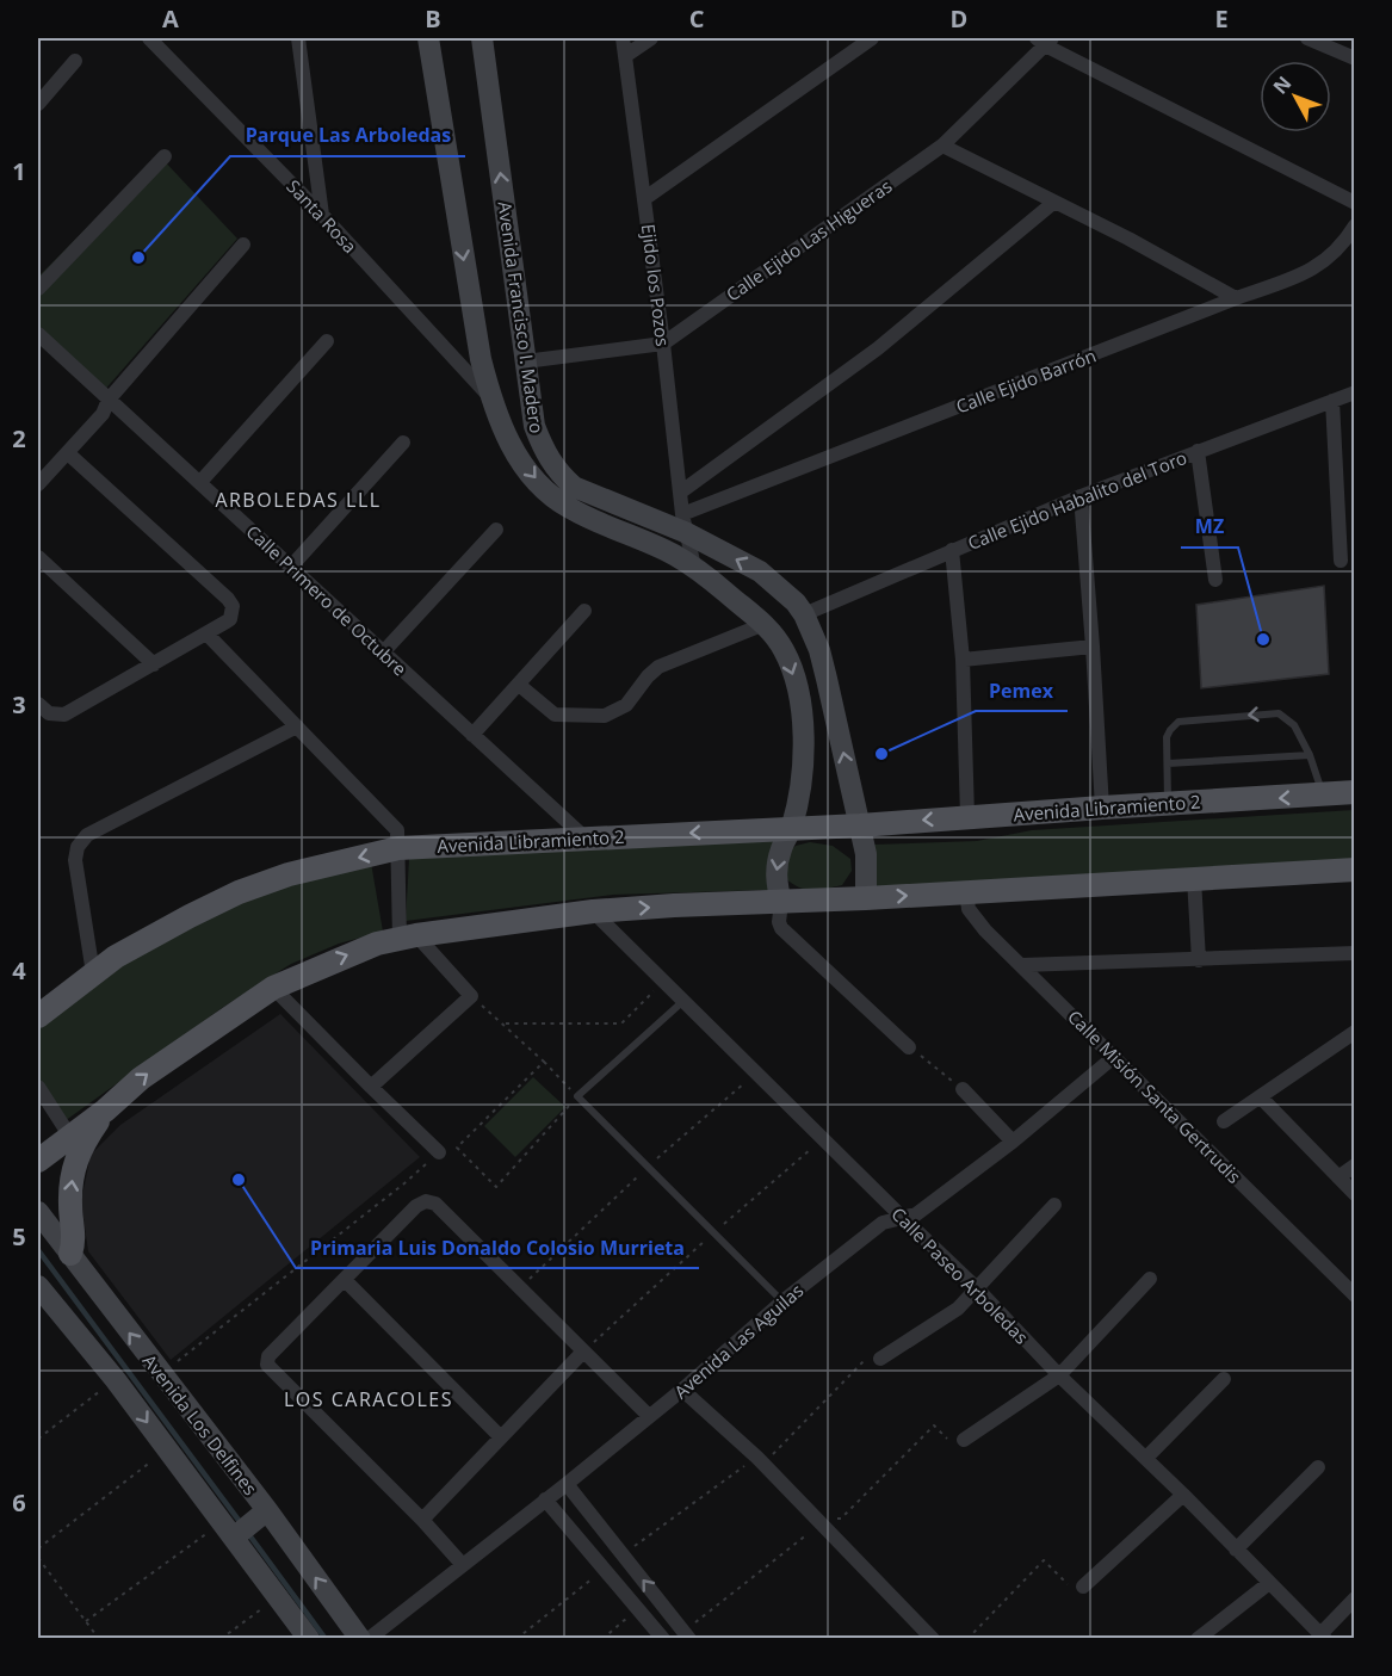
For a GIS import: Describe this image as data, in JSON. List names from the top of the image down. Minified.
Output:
{"streets":{"main road":["Avenida Libramiento 2"],"street":["Santa Rosa","Calle Ejido Las Higueras","Ejido los Pozos","Avenida Francisco I. Madero","Calle Ejido Barrón","Calle Ejido Habalito del Toro","Calle Primero de Octubre","Calle Misión Santa Gertrudis","Calle Paseo Arboledas","Avenida Las Aguilas","Avenida Los Delfines"]},"crossings":[["Santa Rosa","Avenida Francisco I. Madero"],["Calle Ejido Las Higueras","Ejido los Pozos"],["Calle Ejido Las Higueras","Avenida Francisco I. Madero"],["Ejido los Pozos","Avenida Francisco I. Madero"],["Ejido los Pozos","Calle Ejido Barrón"],["Avenida Francisco I. Madero","Calle Ejido Barrón"],["Avenida Francisco I. Madero","Calle Ejido Habalito del Toro"],["Avenida Francisco I. Madero","Avenida Libramiento 2"],["Calle Primero de Octubre","Avenida Libramiento 2"],["Calle Misión Santa Gertrudis","Avenida Las Aguilas"],["Calle Paseo Arboledas","Avenida Las Aguilas"]],"districts":["ARBOLEDAS LLL","LOS CARACOLES"],"places":["Parque Las Arboledas","MZ","Pemex","Primaria Luis Donaldo Colosio Murrieta"],"north":"top left","grid":{"columns":["A","B","C","D","E"],"rows":["1","2","3","4","5","6"]}}
